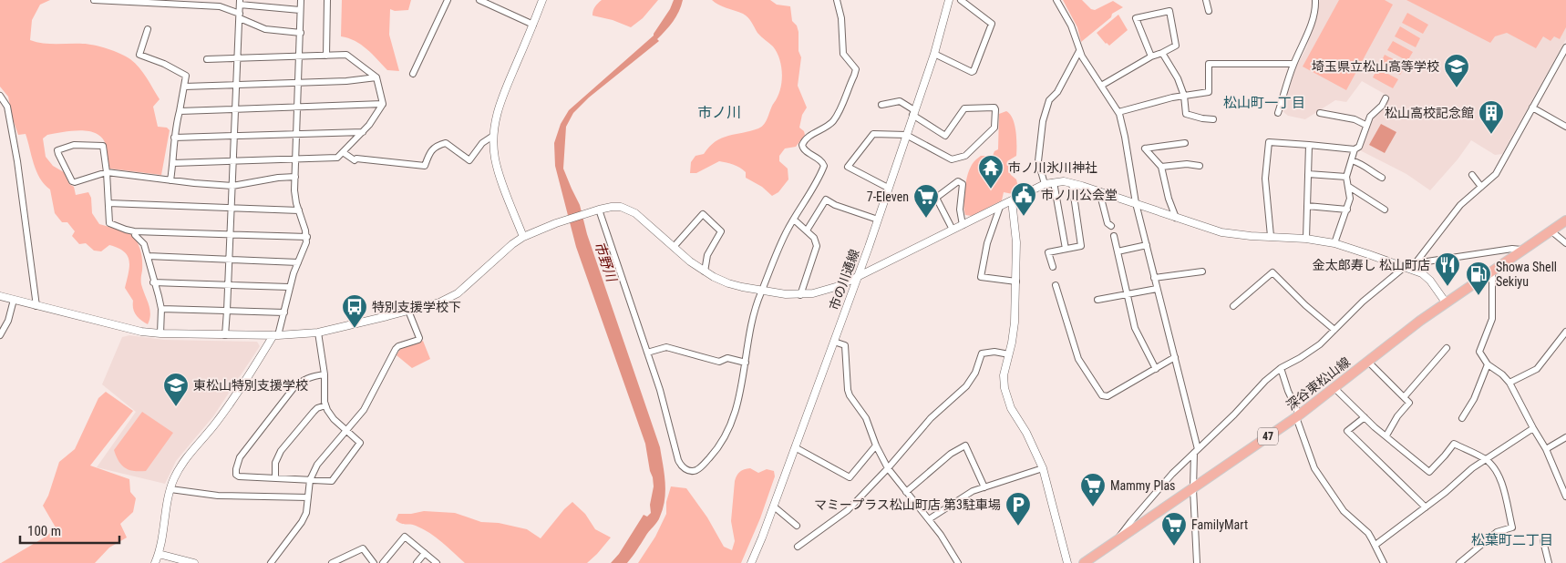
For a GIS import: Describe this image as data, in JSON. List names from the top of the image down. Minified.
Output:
{"streets":{"main road":["深谷東松山線","47"],"street":["市の川通線"]},"districts":["松山町一丁目","市ノ川","松葉町二丁目"],"water":["市野川"],"places":{"school or university":["埼玉県立松山高等学校","東松山特別支援学校"],"building":["松山高校記念館"],"temple":["市ノ川氷川神社"],"public building":["市ノ川公会堂"],"supermarket":["7-Eleven","Mammy Plas","FamilyMart"],"restaurant":["金太郎寿し 松山町店"],"fuel station":["Showa Shell Sekiyu"],"bus stop":["特別支援学校下"],"parking":["マミープラス松山町店 第3駐車場"]},"scale_bar":"100 m"}
